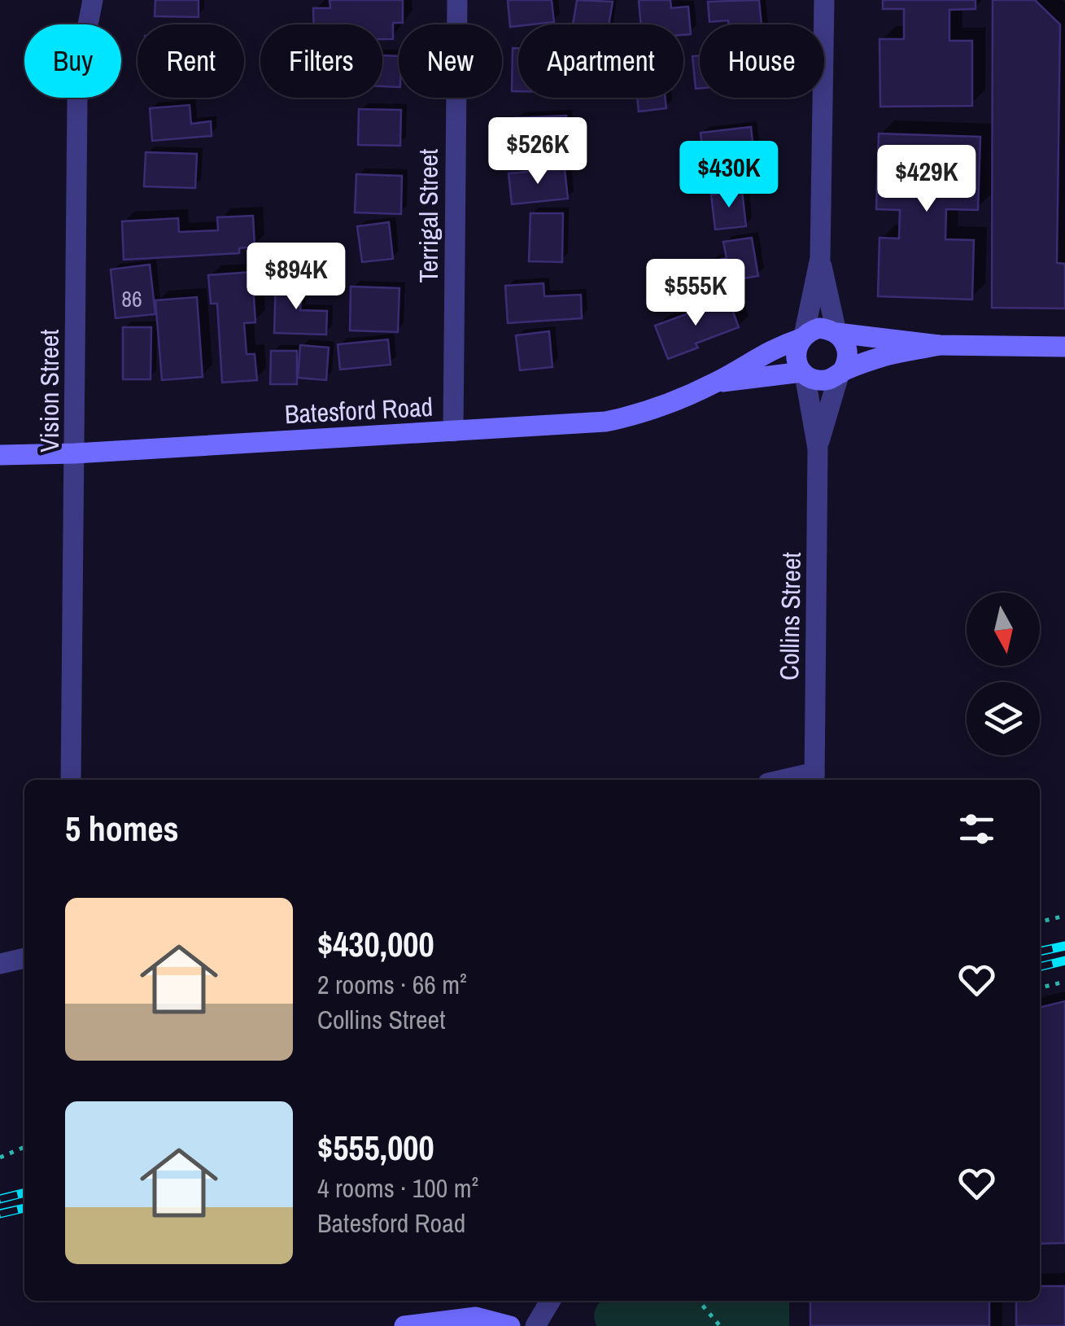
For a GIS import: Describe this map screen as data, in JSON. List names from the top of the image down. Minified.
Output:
{"streets":{"street":["Terrigal Street","Vision Street","Batesford Road","Collins Street"]},"crossings":[["Terrigal Street","Batesford Road"],["Vision Street","Batesford Road"],["Batesford Road","Collins Street"]],"house_numbers":["86"],"north":"bottom","page":{"chip":["Buy","Rent","Filters","New","Apartment","House"],"price":["$526K","$430K","$429K","$894K","$555K"],"heading":"5 homes","list":[{"name":"$430,000","note":"2 rooms · 66 m² · Collins Street"},{"name":"$555,000","note":"4 rooms · 100 m² · Batesford Road"}]}}
